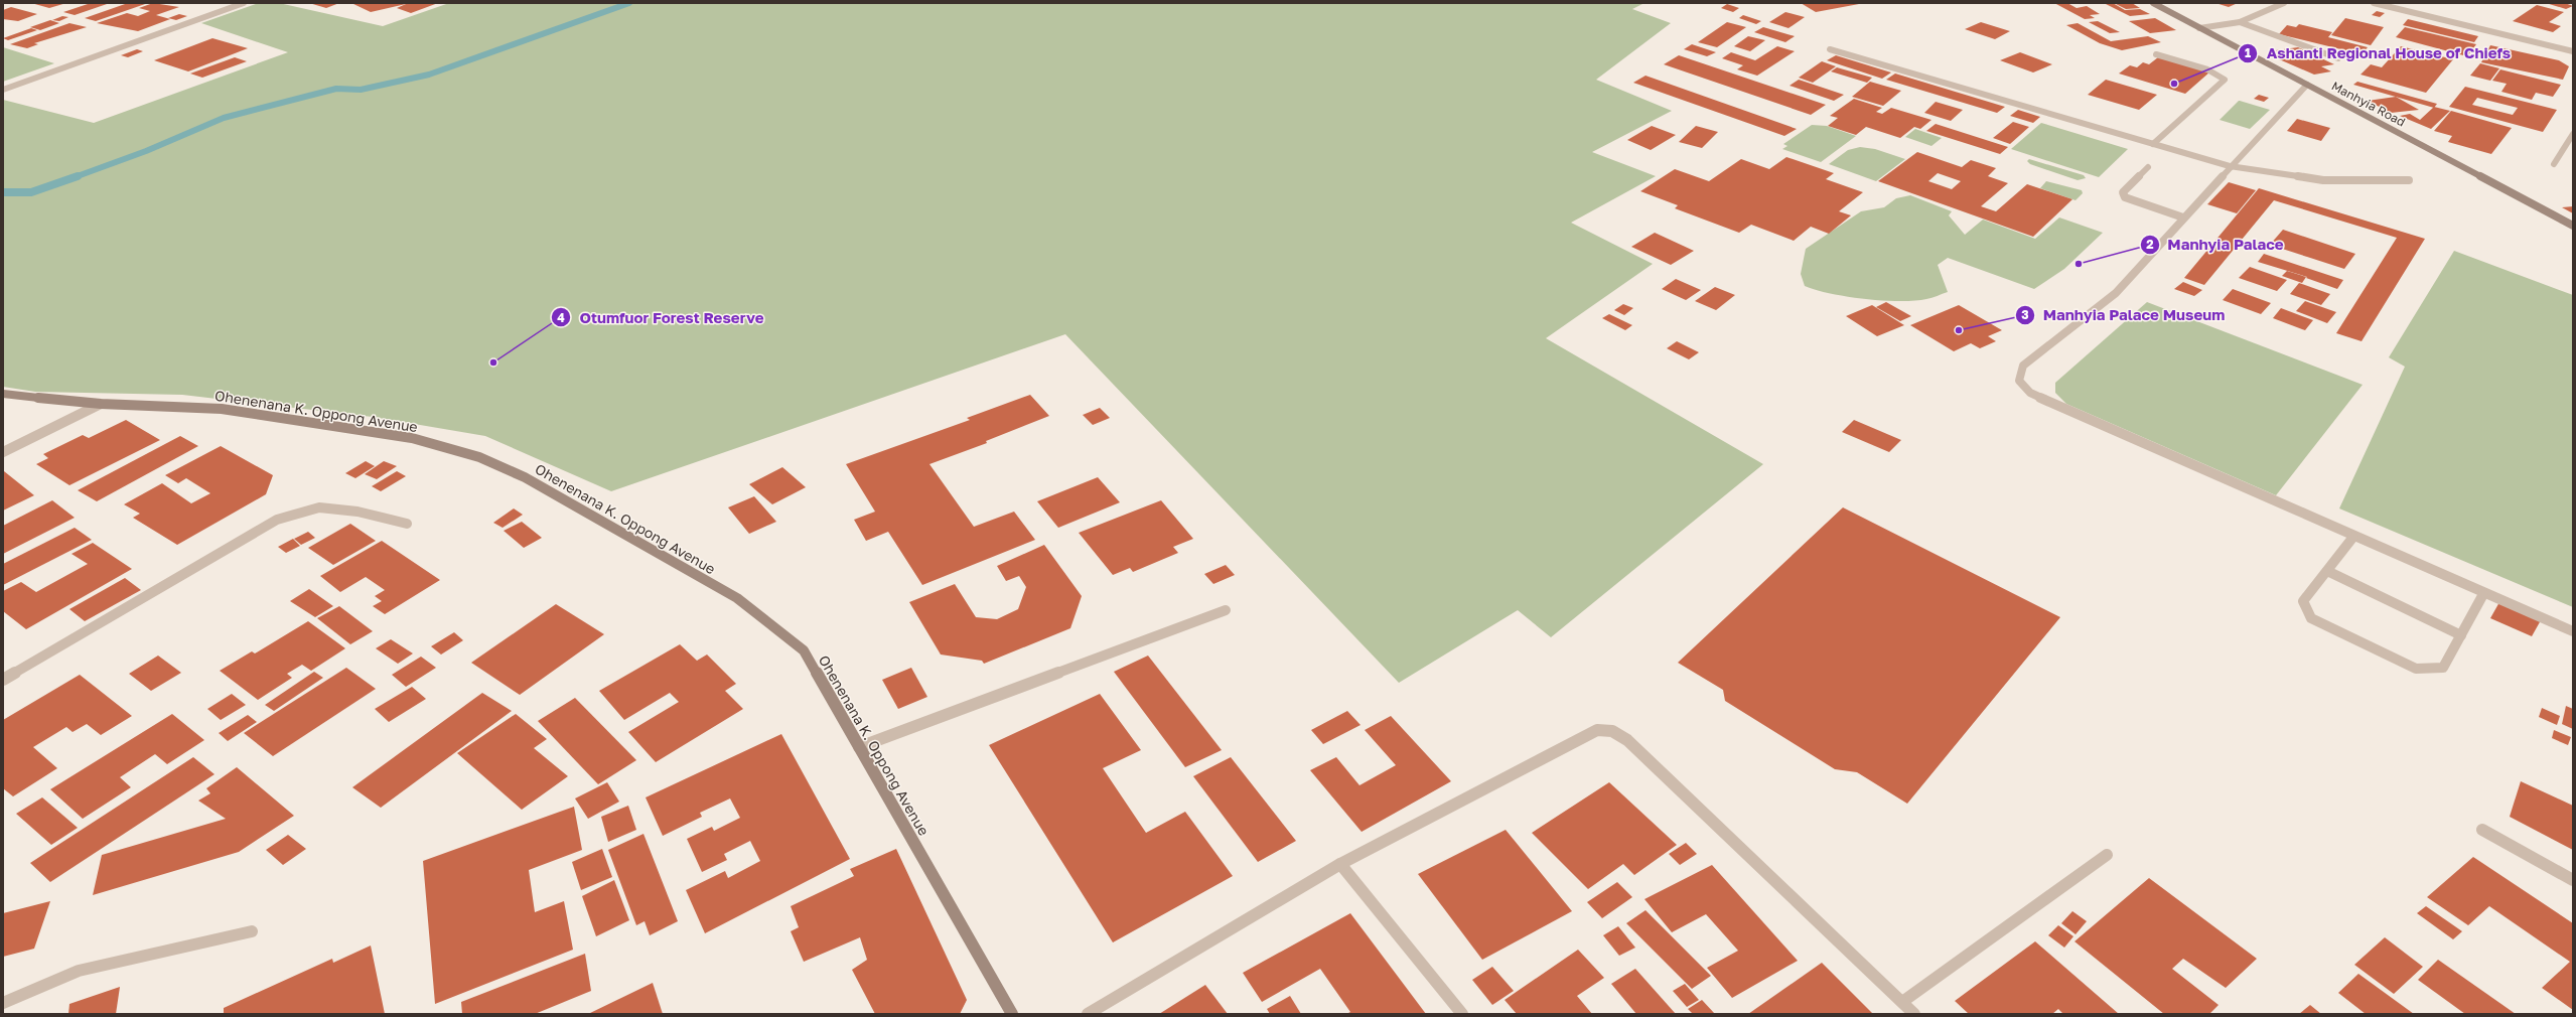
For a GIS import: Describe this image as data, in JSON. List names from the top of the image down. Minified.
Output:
{"streets":{"street":["Manhyia Road","Ohenenana K. Oppong Avenue"]},"places":["Ashanti Regional House of Chiefs","Manhyia Palace","Manhyia Palace Museum","Otumfuor Forest Reserve"]}
